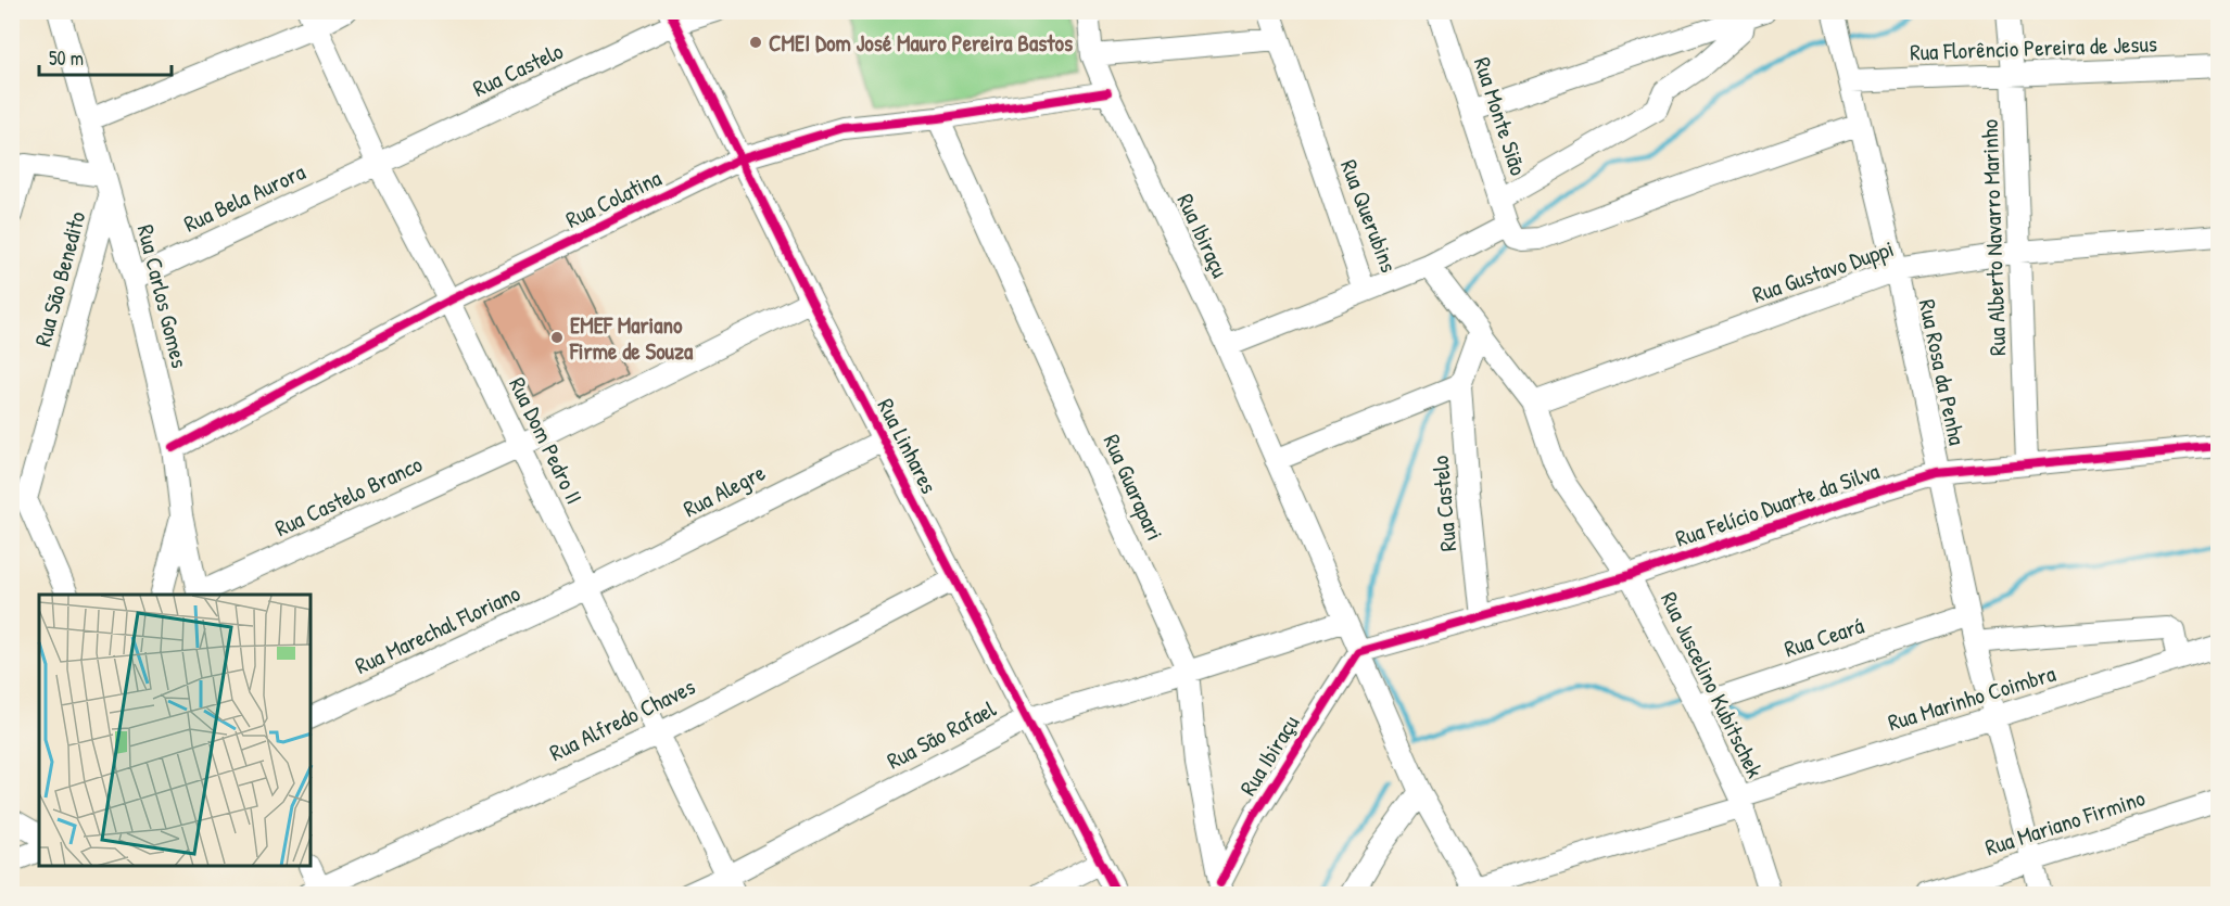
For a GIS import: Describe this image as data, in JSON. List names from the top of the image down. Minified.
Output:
{"streets":{"street":["Rua Florêncio Pereira de Jesus","Rua Castelo","Rua Monte Sião","Rua Bela Aurora","Rua Colatina","Rua Querubins","Rua Ibiraçu","Rua Alberto Navarro Marinho","Rua Gustavo Duppi","Rua São Benedito","Rua Carlos Gomes","Rua Rosa da Penha","Rua Dom Pedro II","Rua Linhares","Rua Guarapari","Rua Alegre","Rua Castelo Branco","Rua Felício Duarte da Silva","Rua Marechal Floriano","Rua Ceará","Rua Juscelino Kubitschek","Rua Marinho Coimbra","Rua Alfredo Chaves","Rua São Rafael","Rua Mariano Firmino"]},"crossings":[["Rua Florêncio Pereira de Jesus","Rua Alberto Navarro Marinho"],["Rua Florêncio Pereira de Jesus","Rua Rosa da Penha"],["Rua Castelo","Rua Bela Aurora"],["Rua Castelo","Rua Dom Pedro II"],["Rua Castelo","Rua Linhares"],["Rua Castelo","Rua Felício Duarte da Silva"],["Rua Bela Aurora","Rua Carlos Gomes"],["Rua Bela Aurora","Rua Dom Pedro II"],["Rua Colatina","Rua Ibiraçu"],["Rua Colatina","Rua Carlos Gomes"],["Rua Colatina","Rua Dom Pedro II"],["Rua Colatina","Rua Linhares"],["Rua Colatina","Rua Guarapari"],["Rua Querubins","Rua Gustavo Duppi"],["Rua Querubins","Rua Juscelino Kubitschek"],["Rua Ibiraçu","Rua Guarapari"],["Rua Ibiraçu","Rua Felício Duarte da Silva"],["Rua Ibiraçu","Rua Marinho Coimbra"],["Rua Ibiraçu","Rua São Rafael"],["Rua Alberto Navarro Marinho","Rua Gustavo Duppi"],["Rua Alberto Navarro Marinho","Rua Felício Duarte da Silva"],["Rua Gustavo Duppi","Rua Rosa da Penha"],["Rua Gustavo Duppi","Rua Juscelino Kubitschek"],["Rua São Benedito","Rua Carlos Gomes"],["Rua Carlos Gomes","Rua Castelo Branco"],["Rua Rosa da Penha","Rua Felício Duarte da Silva"],["Rua Rosa da Penha","Rua Ceará"],["Rua Rosa da Penha","Rua Marinho Coimbra"],["Rua Rosa da Penha","Rua Mariano Firmino"],["Rua Dom Pedro II","Rua Alegre"],["Rua Dom Pedro II","Rua Castelo Branco"],["Rua Dom Pedro II","Rua Marechal Floriano"],["Rua Dom Pedro II","Rua Alfredo Chaves"],["Rua Dom Pedro II","Rua São Rafael"],["Rua Linhares","Rua Alegre"],["Rua Linhares","Rua Castelo Branco"],["Rua Linhares","Rua Alfredo Chaves"],["Rua Linhares","Rua São Rafael"],["Rua Guarapari","Rua São Rafael"],["Rua Alegre","Rua Marechal Floriano"],["Rua Felício Duarte da Silva","Rua Juscelino Kubitschek"],["Rua Ceará","Rua Juscelino Kubitschek"],["Rua Juscelino Kubitschek","Rua Marinho Coimbra"]],"places":["CMEI Dom José Mauro Pereira Bastos","EMEF Mariano Firme de Souza"],"scale_bar":"50 m"}
